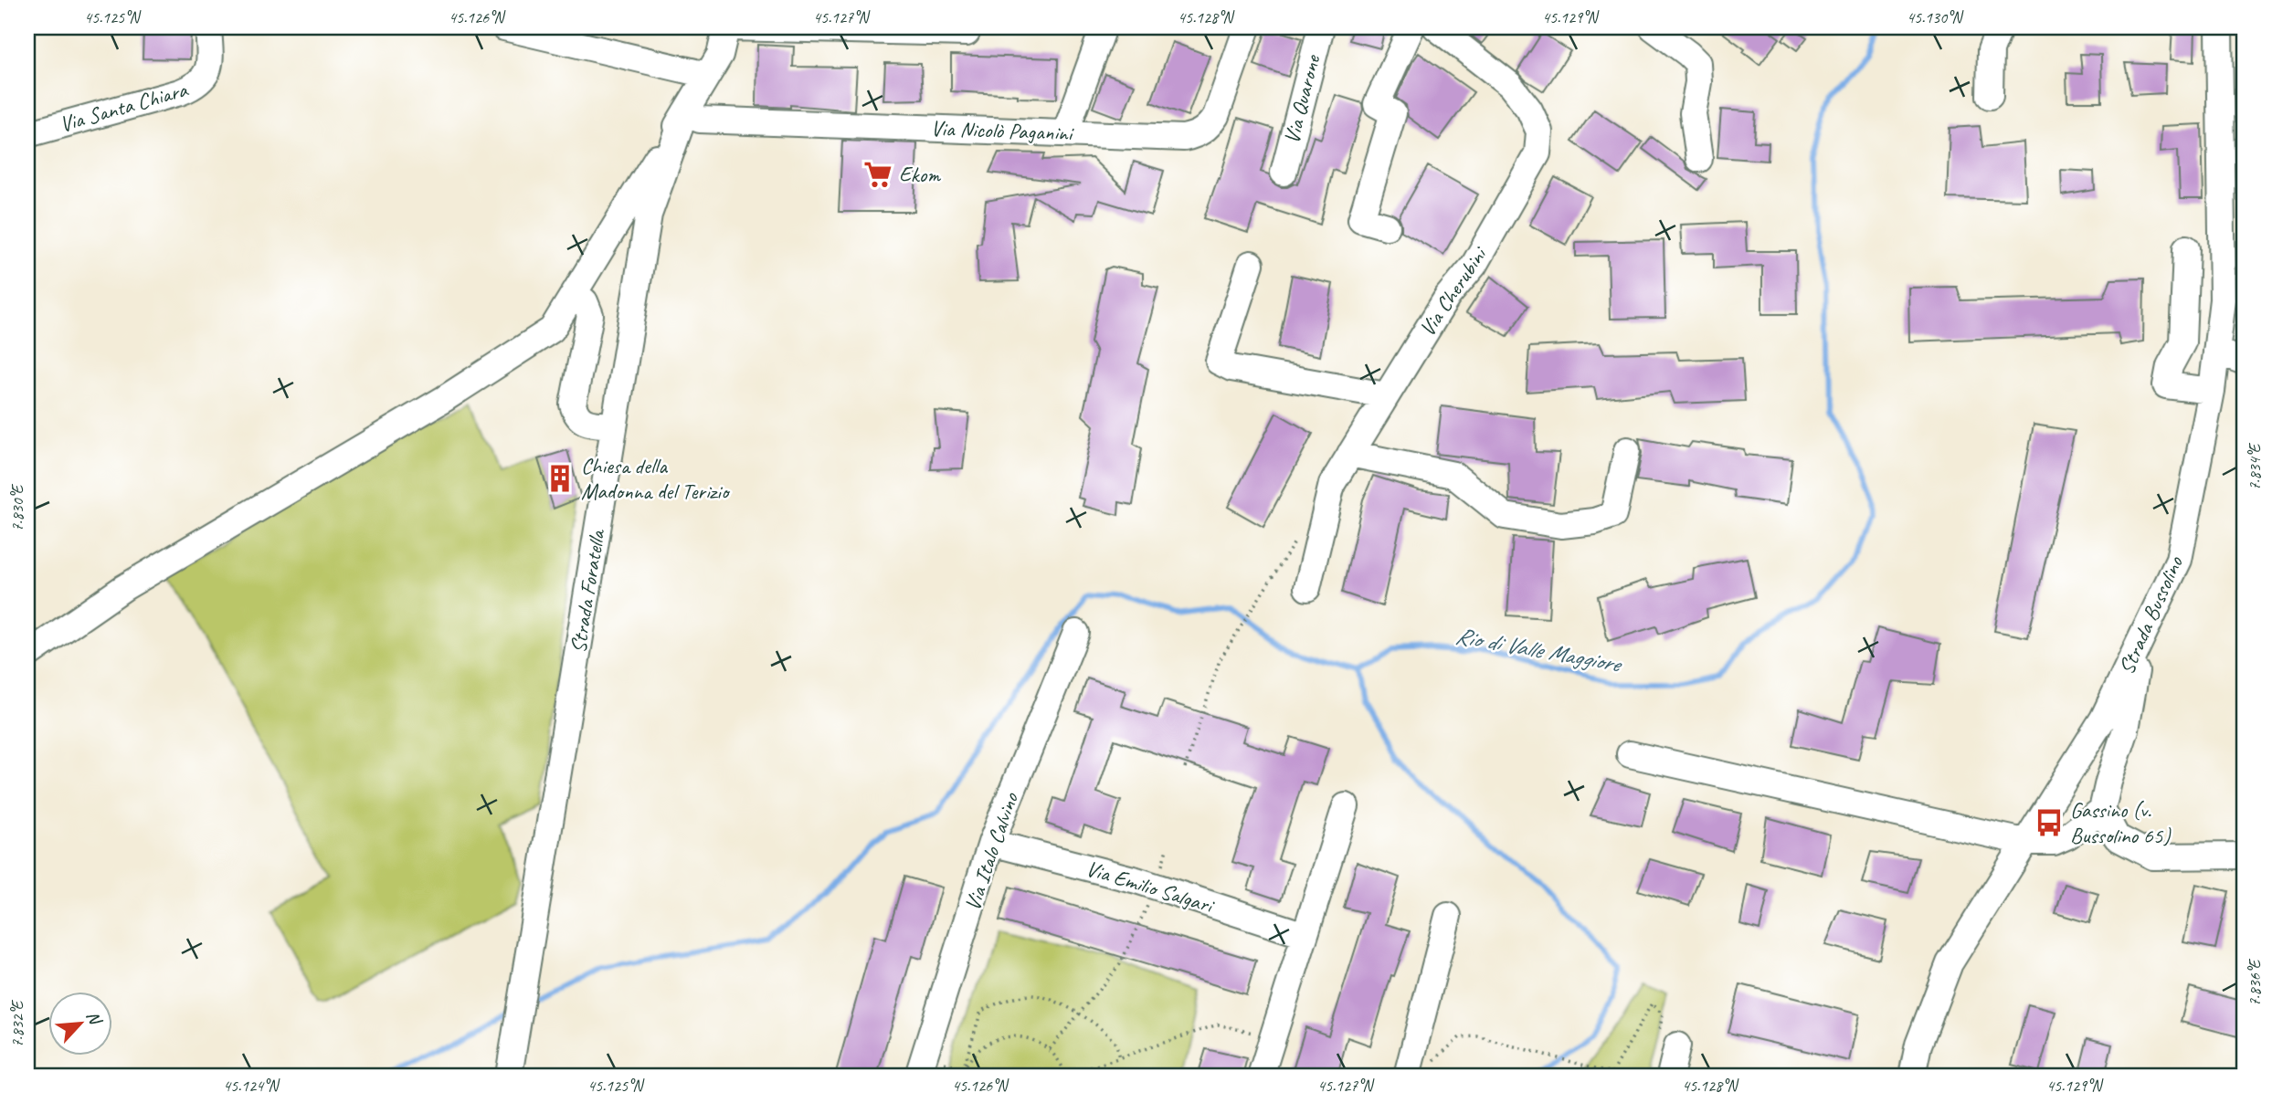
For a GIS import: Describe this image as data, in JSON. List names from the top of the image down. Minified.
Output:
{"streets":{"street":["Via Quarone","Via Santa Chiara","Via Nicolò Paganini","Via Cherubini","Strada Foratella","Strada Bussolino","Via Italo Calvino","Via Emilio Salgari"]},"crossings":[["Via Nicolò Paganini","Strada Foratella"],["Via Italo Calvino","Via Emilio Salgari"]],"water":["Rio di Valle Maggiore"],"places":{"supermarket":["Ekom"],"building":["Chiesa della Madonna del Terizio"],"bus stop":["Gassino (v. Bussolino 65)"]},"north":"top right","coordinates":["45.125°N","45.126°N","45.127°N","45.128°N","45.129°N","45.130°N","7.834°E","7.830°E","7.836°E","7.832°E","45.124°N"]}
